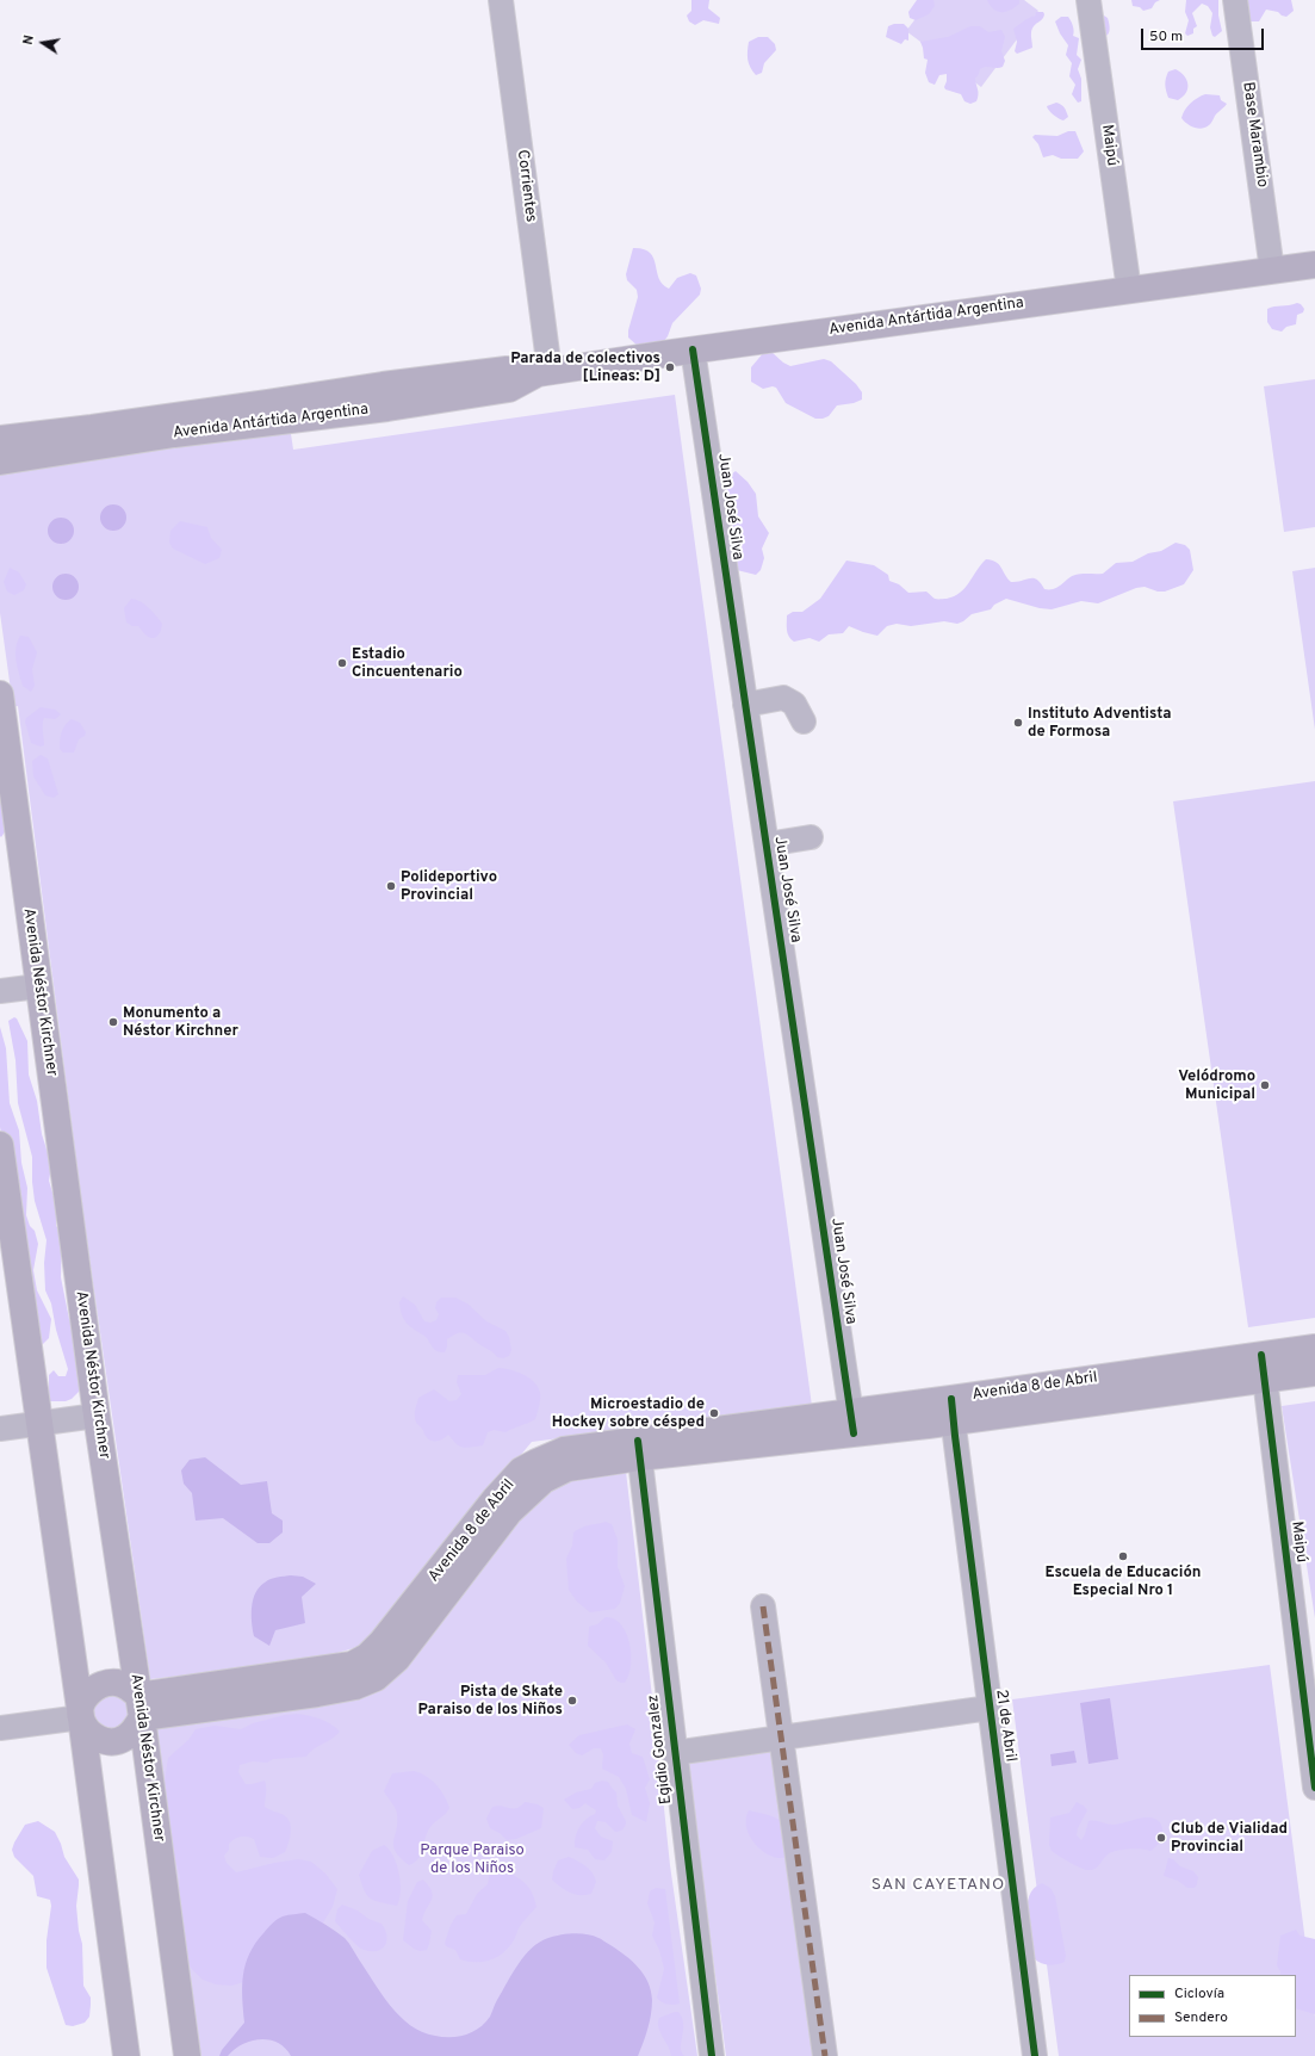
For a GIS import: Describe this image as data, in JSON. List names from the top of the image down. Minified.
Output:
{"streets":{"main road":["Avenida Antártida Argentina","Avenida Néstor Kirchner","Avenida 8 de Abril"],"street":["Base Marambio","Maipú","Corrientes","Juan José Silva","21 de Abril","Egidio Gonzalez"]},"crossings":[["Base Marambio","Avenida Antártida Argentina"],["Maipú","Avenida Antártida Argentina"],["Maipú","Avenida 8 de Abril"],["Corrientes","Avenida Antártida Argentina"],["Avenida Antártida Argentina","Juan José Silva"],["Juan José Silva","Avenida 8 de Abril"],["Avenida Néstor Kirchner","Avenida 8 de Abril"],["Avenida 8 de Abril","21 de Abril"],["Avenida 8 de Abril","Egidio Gonzalez"]],"districts":["SAN CAYETANO"],"parks":["Parque Paraiso de los Niños"],"places":["Parada de colectivos [Lineas: D]","Estadio Cincuentenario","Instituto Adventista de Formosa","Polideportivo Provincial","Monumento a Néstor Kirchner","Velódromo Municipal","Microestadio de Hockey sobre césped","Escuela de Educación Especial Nro 1","Pista de Skate Paraiso de los Niños","Club de Vialidad Provincial"],"legend":["Ciclovía","Sendero"],"scale_bar":"50 m","north":"left"}
